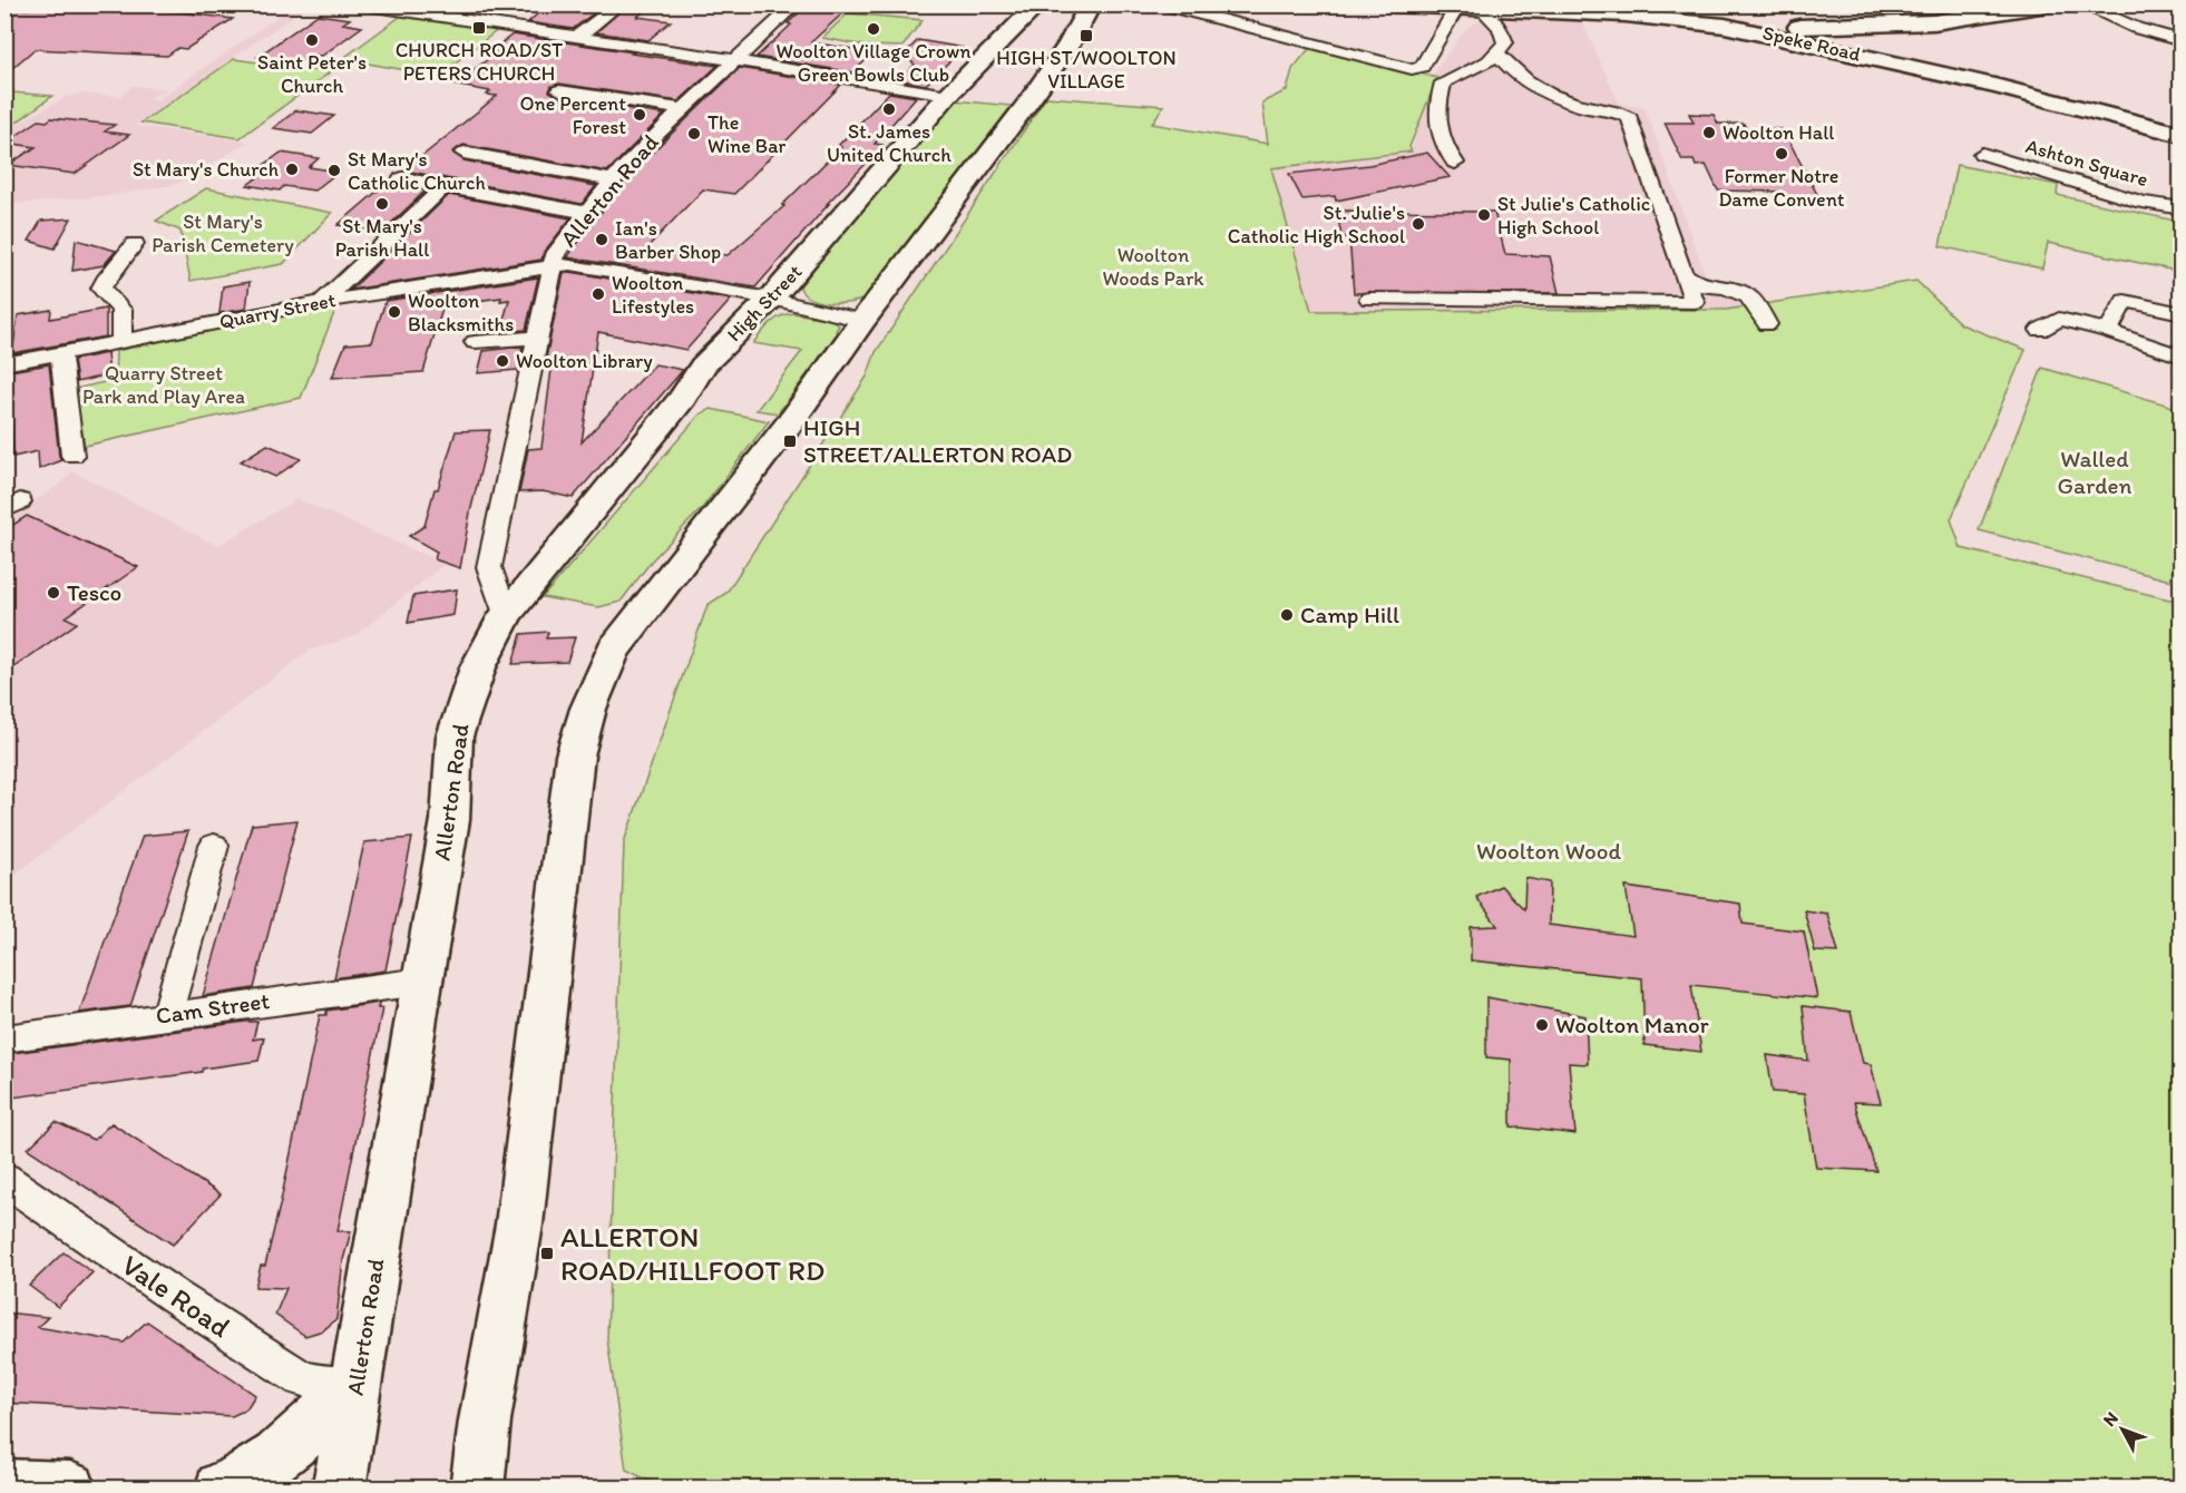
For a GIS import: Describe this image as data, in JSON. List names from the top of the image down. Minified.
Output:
{"streets":{"main road":["Speke Road","Allerton Road","High Street"],"street":["Ashton Square","Quarry Street","Cam Street","Vale Road"]},"crossings":[["Allerton Road","High Street"],["Allerton Road","Quarry Street"],["Allerton Road","Cam Street"],["Allerton Road","Vale Road"],["High Street","Quarry Street"]],"parks":["St Mary's Parish Cemetery","Woolton Woods Park","Quarry Street Park and Play Area","Walled Garden","Woolton Wood"],"places":{"transit":["CHURCH ROAD/ST PETERS CHURCH","HIGH ST/WOOLTON VILLAGE","HIGH STREET/ALLERTON ROAD","ALLERTON ROAD/HILLFOOT RD"],"other":["Woolton Village Crown Green Bowls Club","Saint Peter's Church","St. James United Church","One Percent Forest","Woolton Hall","The Wine Bar","Former Notre Dame Convent","St Mary's Church","St Mary's Catholic Church","St Mary's Parish Hall","St Julie's Catholic High School","St. Julie's Catholic High School","Ian's Barber Shop","Woolton Lifestyles","Woolton Blacksmiths","Woolton Library","Tesco","Camp Hill","Woolton Manor"]},"north":"top left"}
